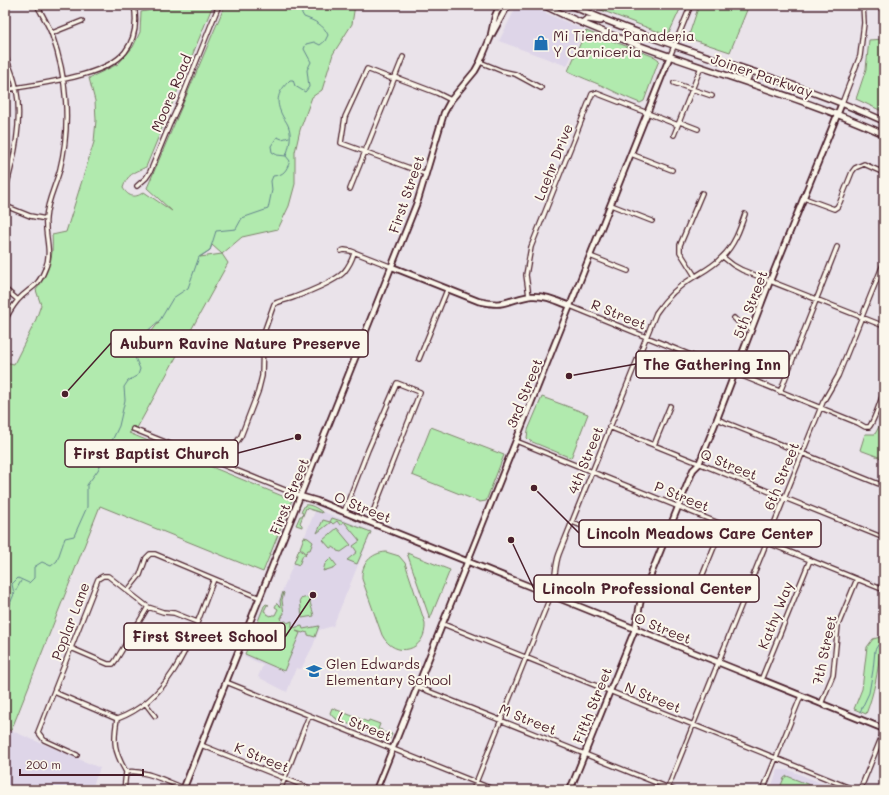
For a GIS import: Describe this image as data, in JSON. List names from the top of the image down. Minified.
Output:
{"streets":{"main road":["Joiner Parkway"],"street":["Moore Road","Laehr Drive","First Street","5th Street","R Street","3rd Street","4th Street","Q Street","6th Street","P Street","O Street","Kathy Way","Poplar Lane","7th Street","N Street","Fifth Street","M Street","L Street","K Street"]},"crossings":[["Joiner Parkway","5th Street"],["Joiner Parkway","3rd Street"],["Laehr Drive","R Street"],["Laehr Drive","3rd Street"],["First Street","R Street"],["First Street","O Street"],["First Street","L Street"],["First Street","K Street"],["5th Street","R Street"],["5th Street","Q Street"],["5th Street","P Street"],["5th Street","O Street"],["5th Street","Fifth Street"],["R Street","3rd Street"],["R Street","4th Street"],["R Street","6th Street"],["3rd Street","P Street"],["3rd Street","O Street"],["3rd Street","N Street"],["3rd Street","M Street"],["3rd Street","L Street"],["4th Street","Q Street"],["4th Street","P Street"],["4th Street","O Street"],["4th Street","N Street"],["4th Street","M Street"],["4th Street","L Street"],["Q Street","6th Street"],["6th Street","P Street"],["6th Street","O Street"],["6th Street","N Street"],["6th Street","M Street"],["P Street","Kathy Way"],["P Street","7th Street"],["O Street","Kathy Way"],["O Street","7th Street"],["O Street","Fifth Street"],["7th Street","N Street"],["N Street","Fifth Street"],["Fifth Street","M Street"]],"places":{"shop":["Mi Tienda Panaderia Y Carniceria"],"other":["The Gathering Inn","Auburn Ravine Nature Preserve","First Baptist Church","Lincoln Meadows Care Center","Lincoln Professional Center","First Street School"],"school or university":["Glen Edwards Elementary School"]},"scale_bar":"200 m"}
